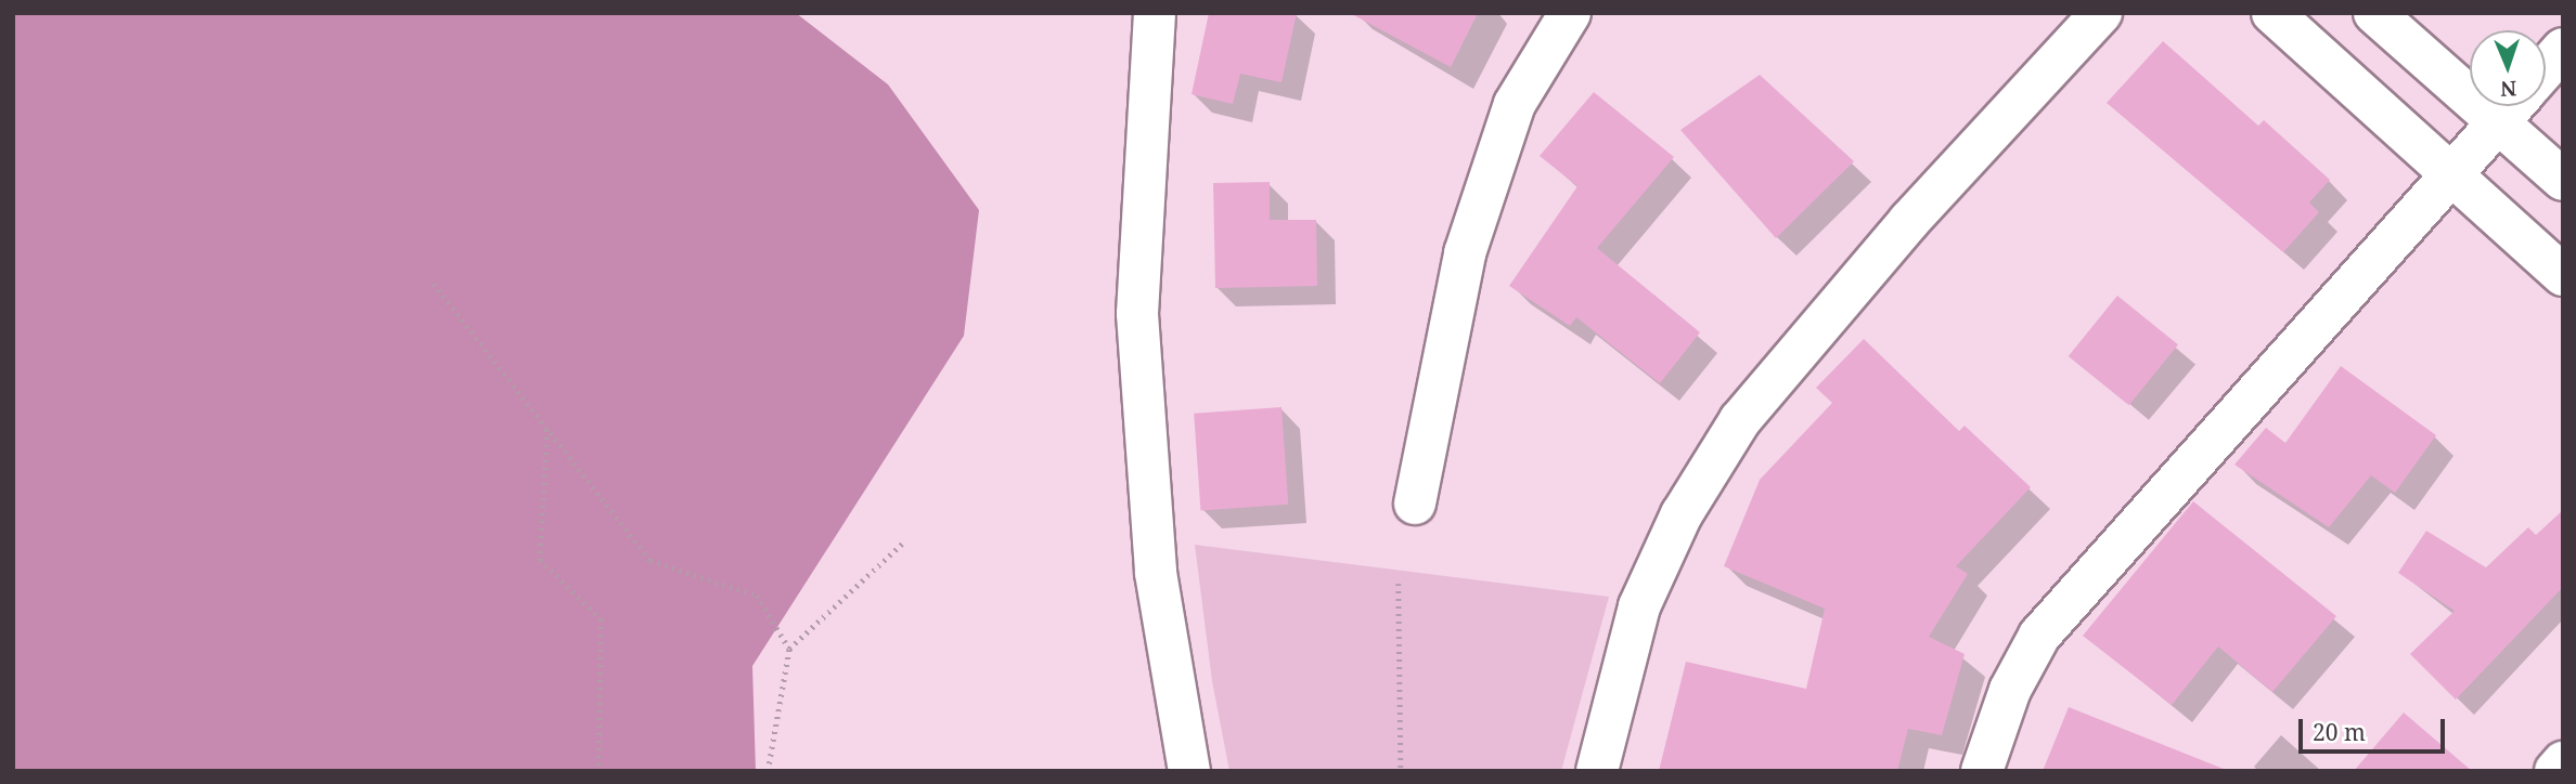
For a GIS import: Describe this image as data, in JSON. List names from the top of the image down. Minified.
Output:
{"scale_bar":"20 m","north":"bottom"}
